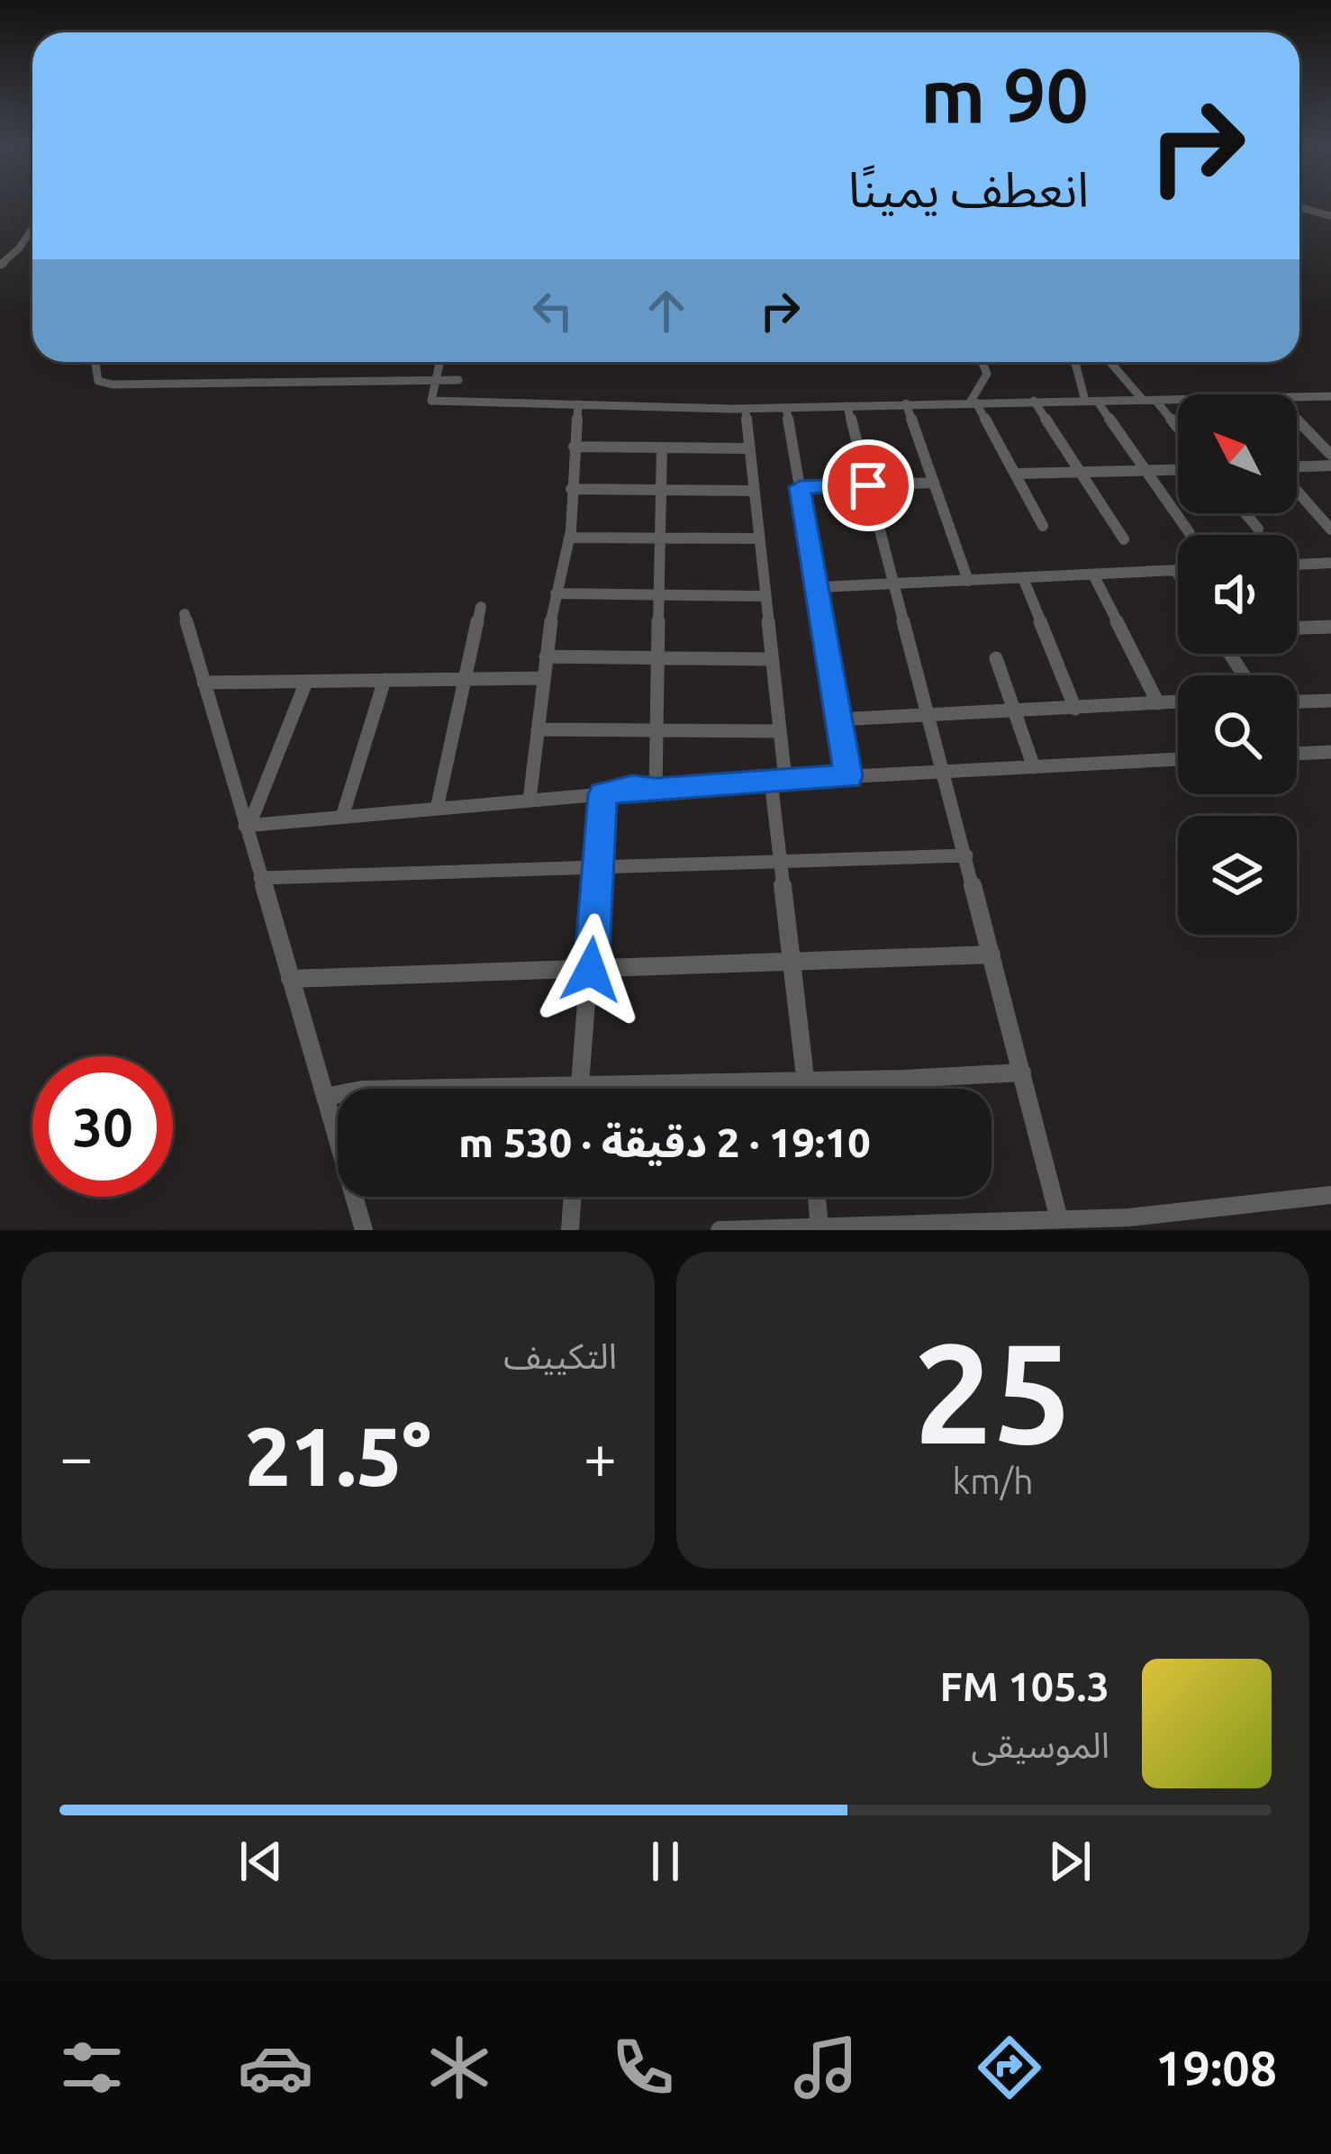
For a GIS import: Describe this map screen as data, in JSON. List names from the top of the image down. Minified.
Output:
{"north":"top left","page":{"turn":["90 m","انعطف يمينًا"],"limit":"30","trip":"19:10 · 2 دقيقة · 530 m","tile":[["25","km/h"],"التكييف"],"heat":["−","21.5°","+"],"song":["105.3 FM","الموسيقى"],"tabs":"19:08"}}
